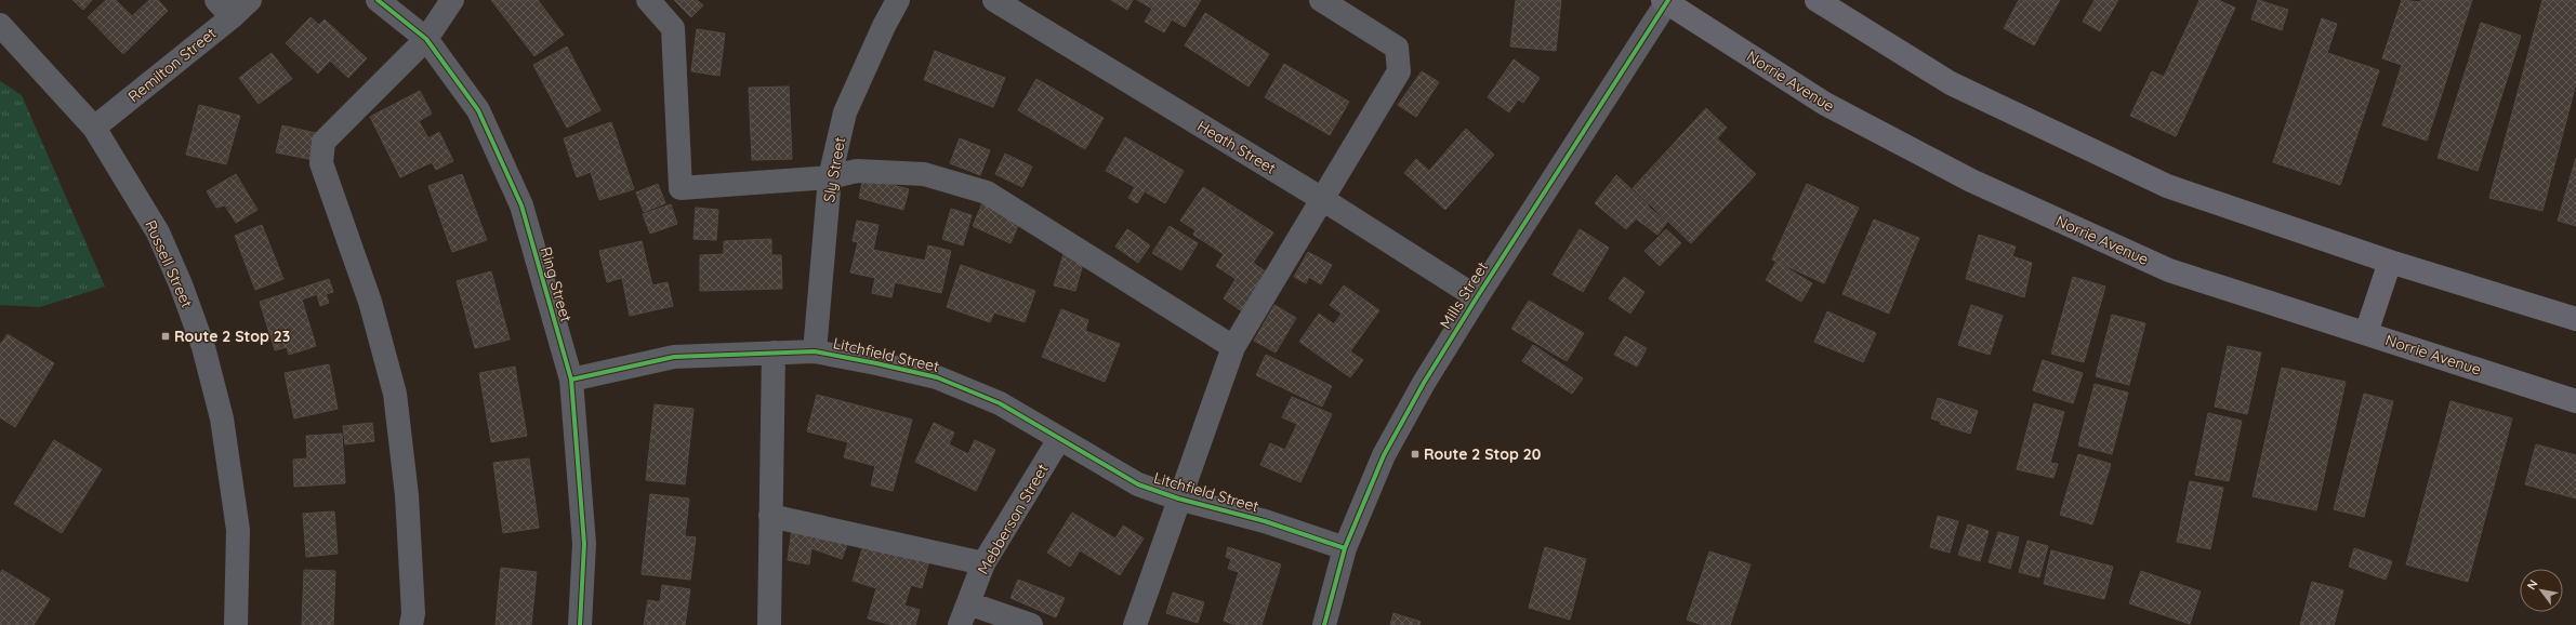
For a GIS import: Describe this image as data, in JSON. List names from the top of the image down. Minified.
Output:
{"streets":{"main road":["Norrie Avenue"],"street":["Remilton Street","Heath Street","Sly Street","Russell Street","Ring Street","Mills Street","Litchfield Street","Mebberson Street"]},"crossings":[["Remilton Street","Russell Street"],["Norrie Avenue","Mills Street"],["Heath Street","Mills Street"],["Sly Street","Litchfield Street"],["Ring Street","Litchfield Street"],["Mills Street","Litchfield Street"],["Litchfield Street","Mebberson Street"]],"places":{"transit":["Route 2 Stop 23","Route 2 Stop 20"]},"north":"top left"}
